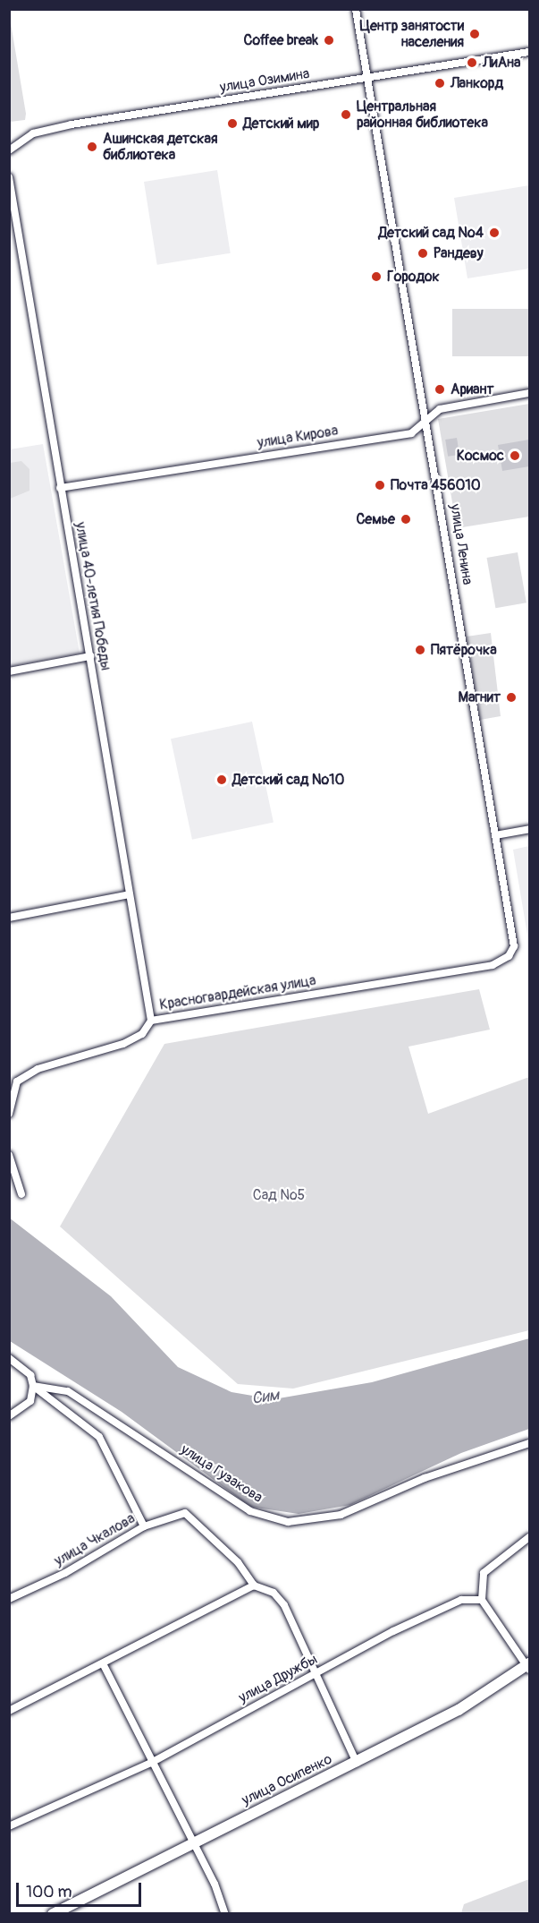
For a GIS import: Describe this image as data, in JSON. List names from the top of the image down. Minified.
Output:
{"streets":{"main road":["улица Осипенко"],"street":["улица Озимина","улица Кирова","улица Ленина","улица 40-летия Победы","Красногвардейская улица","улица Гузакова","улица Чкалова","улица Дружбы"]},"crossings":[["улица Озимина","улица Ленина"],["улица Кирова","улица Ленина"],["улица Кирова","улица 40-летия Победы"],["улица Ленина","Красногвардейская улица"],["улица 40-летия Победы","Красногвардейская улица"]],"water":["Сим"],"parks":["Сад №5"],"places":["Центр занятости населения","Coffee break","ЛиАна","Ланкорд","Центральная районная библиотека","Детский мир","Ашинская детская библиотека","Детский сад №4","Рандеву","Городок","Ариант","Космос","Почта 456010","Семье","Пятёрочка","Магнит","Детский сад №10"],"scale_bar":"100 m"}
